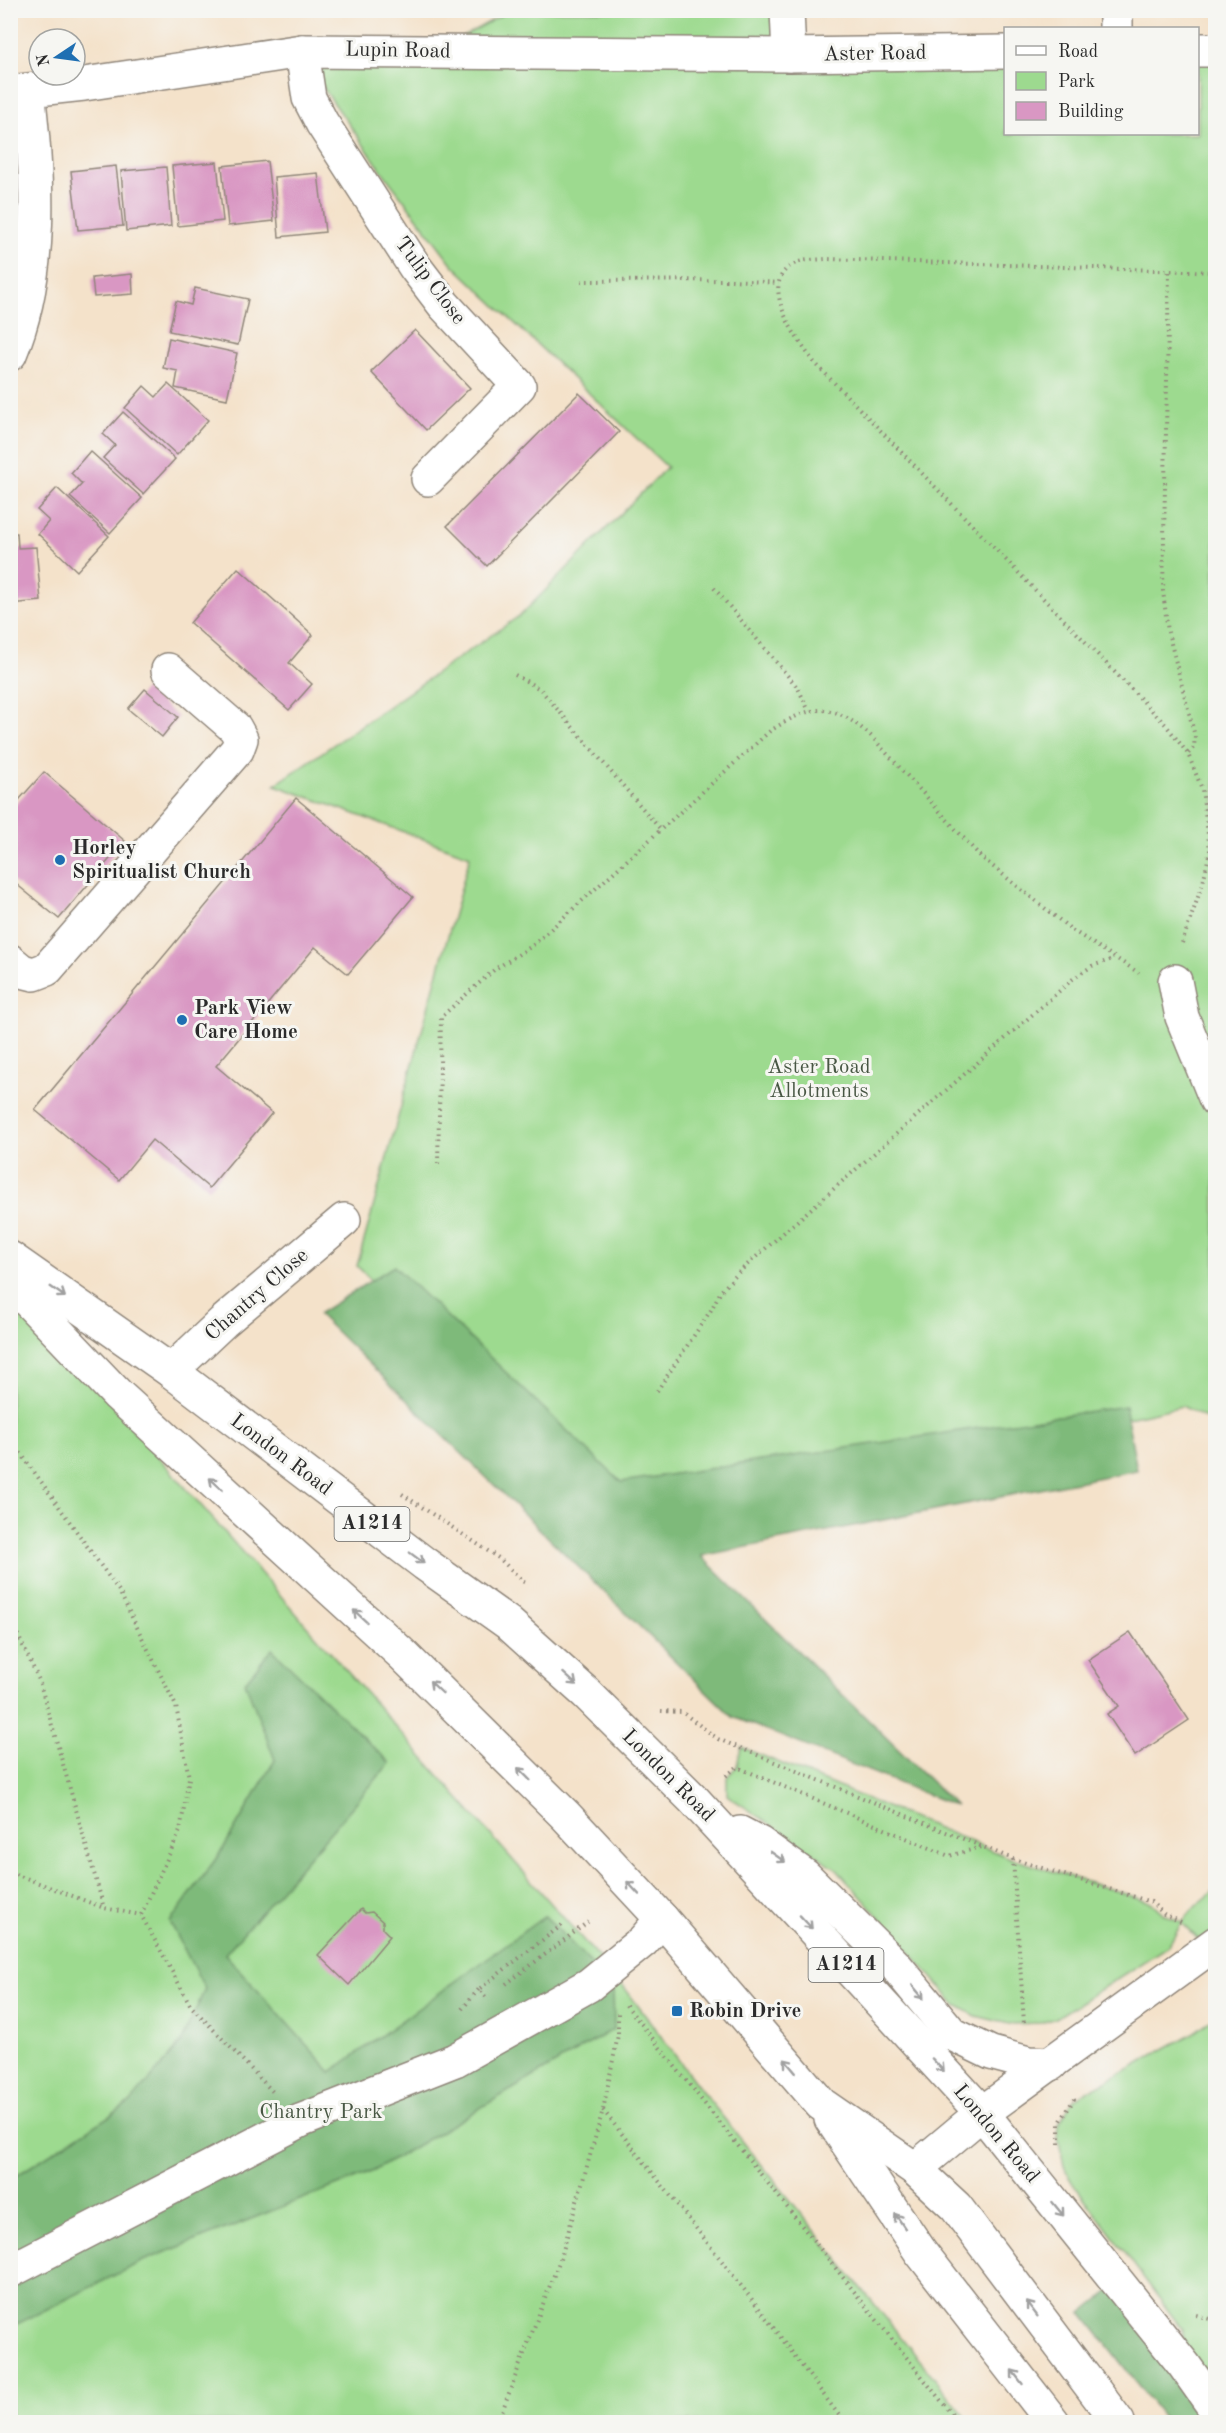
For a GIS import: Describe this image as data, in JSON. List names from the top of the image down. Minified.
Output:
{"streets":{"main road":["Lupin Road","Aster Road","Tulip Close","Chantry Close","London Road","A1214"]},"crossings":[["Lupin Road","Aster Road"],["Lupin Road","Tulip Close"],["Chantry Close","London Road"]],"parks":["Aster Road Allotments","Chantry Park"],"places":{"other":["Horley Spiritualist Church","Park View Care Home"],"transit":["Robin Drive"]},"legend":["Road","Park","Building"],"north":"left"}
